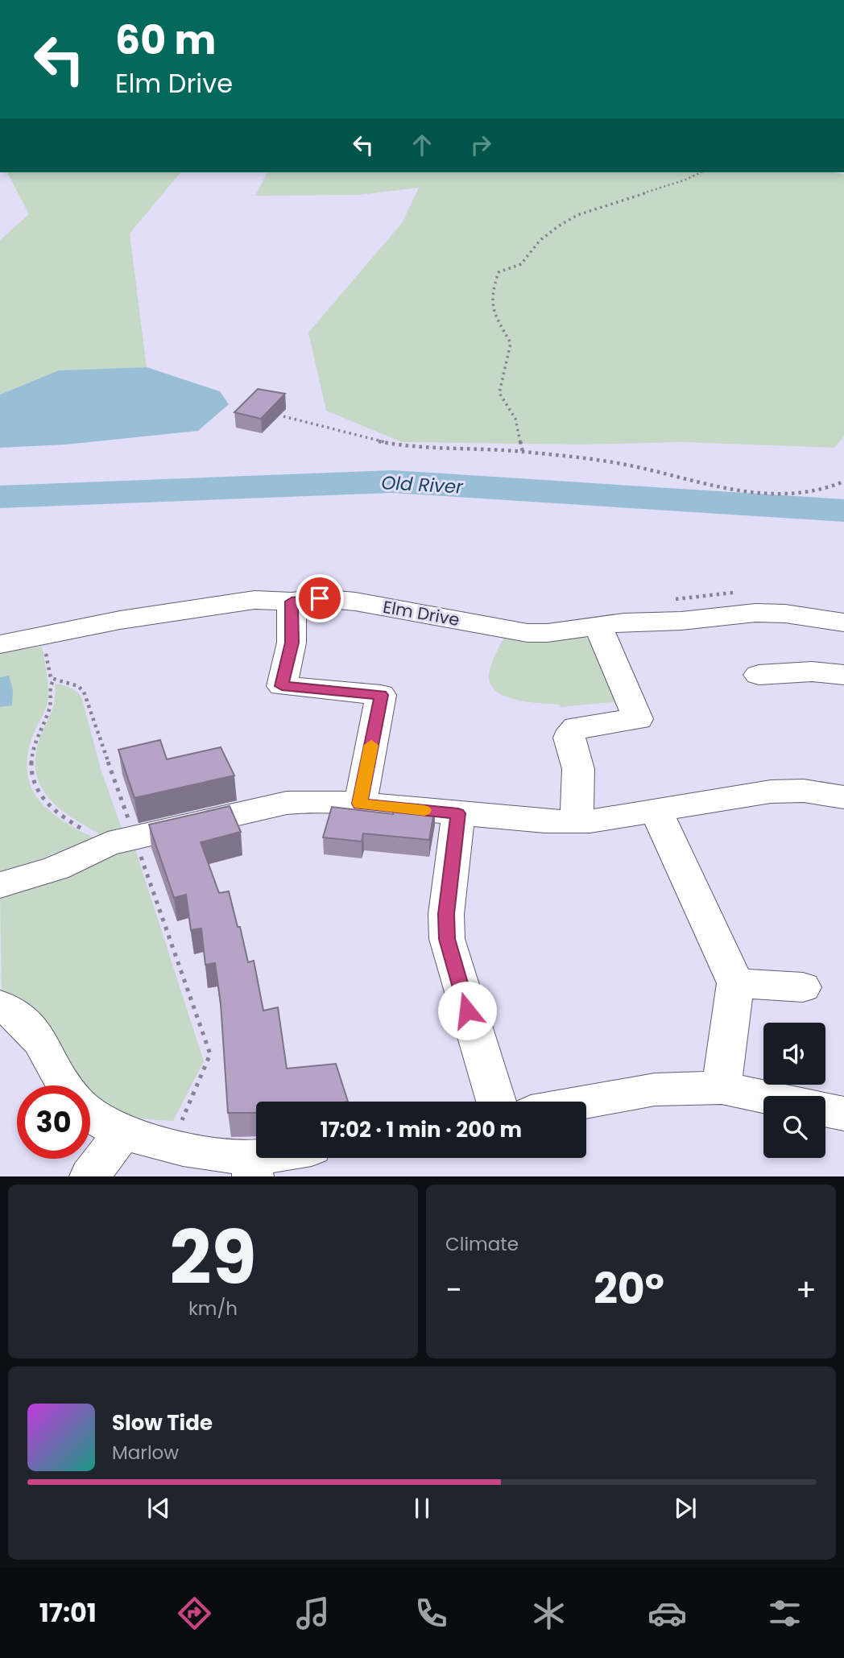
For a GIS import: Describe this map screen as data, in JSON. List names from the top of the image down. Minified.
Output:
{"streets":{"street":["Elm Drive"]},"water":["Old River"],"page":{"turn":["60 m","Elm Drive"],"limit":"30","trip":"17:02 · 1 min · 200 m","tile":[["29","km/h"],"Climate"],"heat":["−","20°","+"],"song":["Slow Tide","Marlow"],"tabs":"17:01"}}
